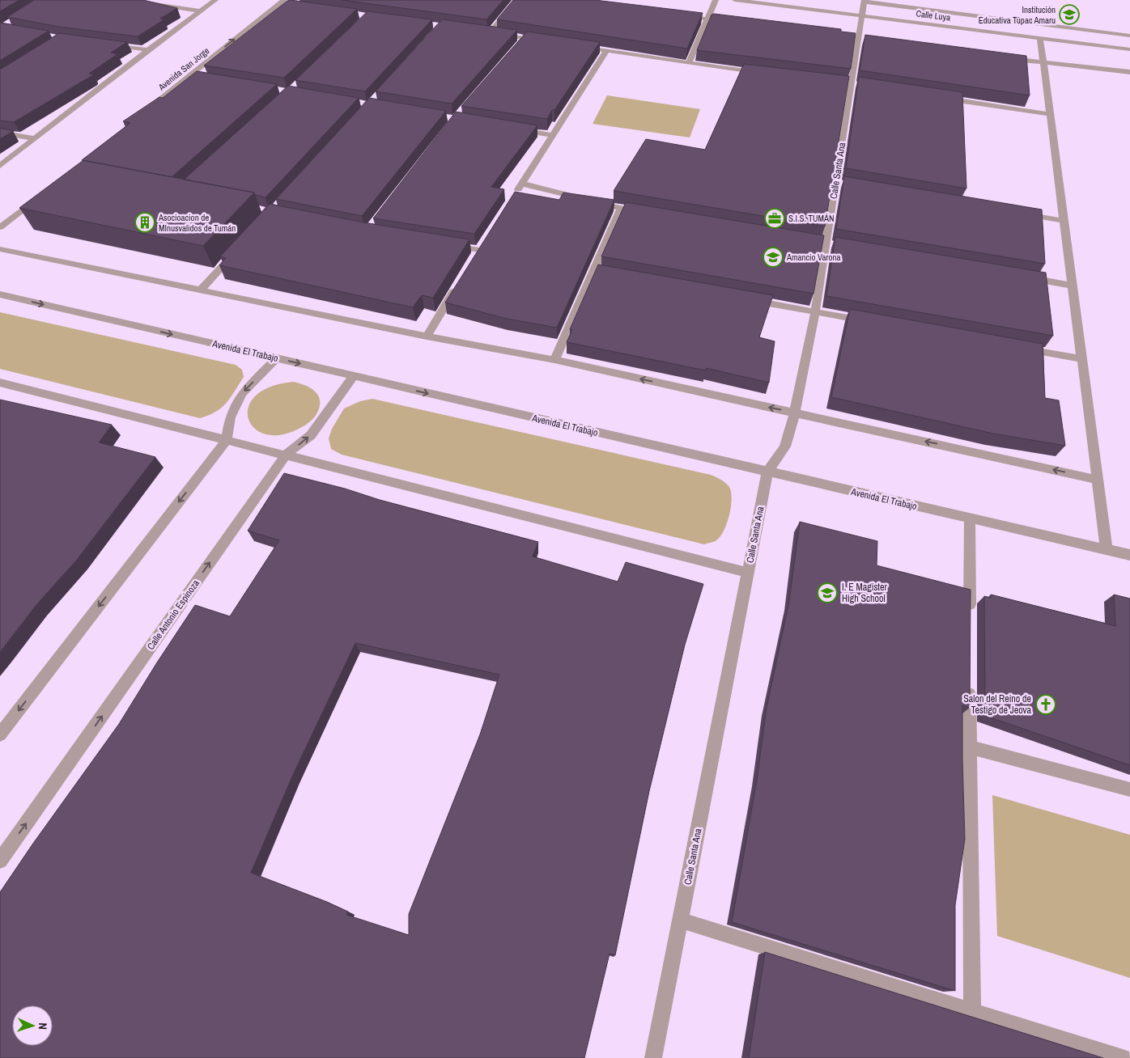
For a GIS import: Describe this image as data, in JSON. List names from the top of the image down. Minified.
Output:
{"streets":{"street":["Calle Luya","Avenida San Jorge","Calle Santa Ana","Avenida El Trabajo","Calle Antonio Espinoza"]},"crossings":[["Calle Luya","Calle Santa Ana"],["Calle Santa Ana","Avenida El Trabajo"],["Avenida El Trabajo","Calle Antonio Espinoza"]],"places":{"school or university":["Institución Educativa Túpac Amaru","Amancio Varona","I. E Magister High School"],"office":["S.I.S. TUMÁN"],"building":["Asocioacion de MInusvalidos de Tumán"],"church":["Salon del Reino de Testigo de Jeova"]},"north":"right"}
